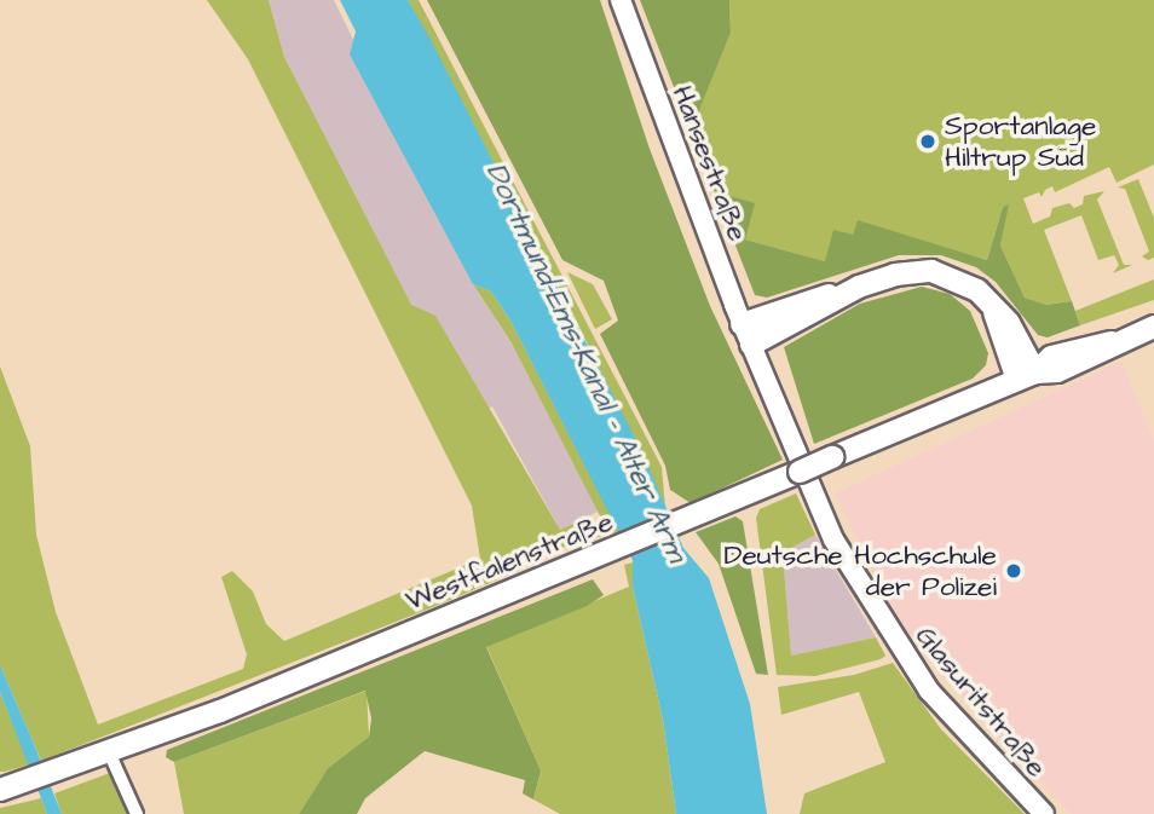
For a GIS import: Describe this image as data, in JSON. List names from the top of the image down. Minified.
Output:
{"streets":{"main road":["Hansestraße","Westfalenstraße","Glasuritstraße"]},"crossings":[["Hansestraße","Glasuritstraße"]],"water":["Dortmund-Ems-Kanal – Alter Arm"],"places":["Sportanlage Hiltrup Süd","Deutsche Hochschule der Polizei"]}
